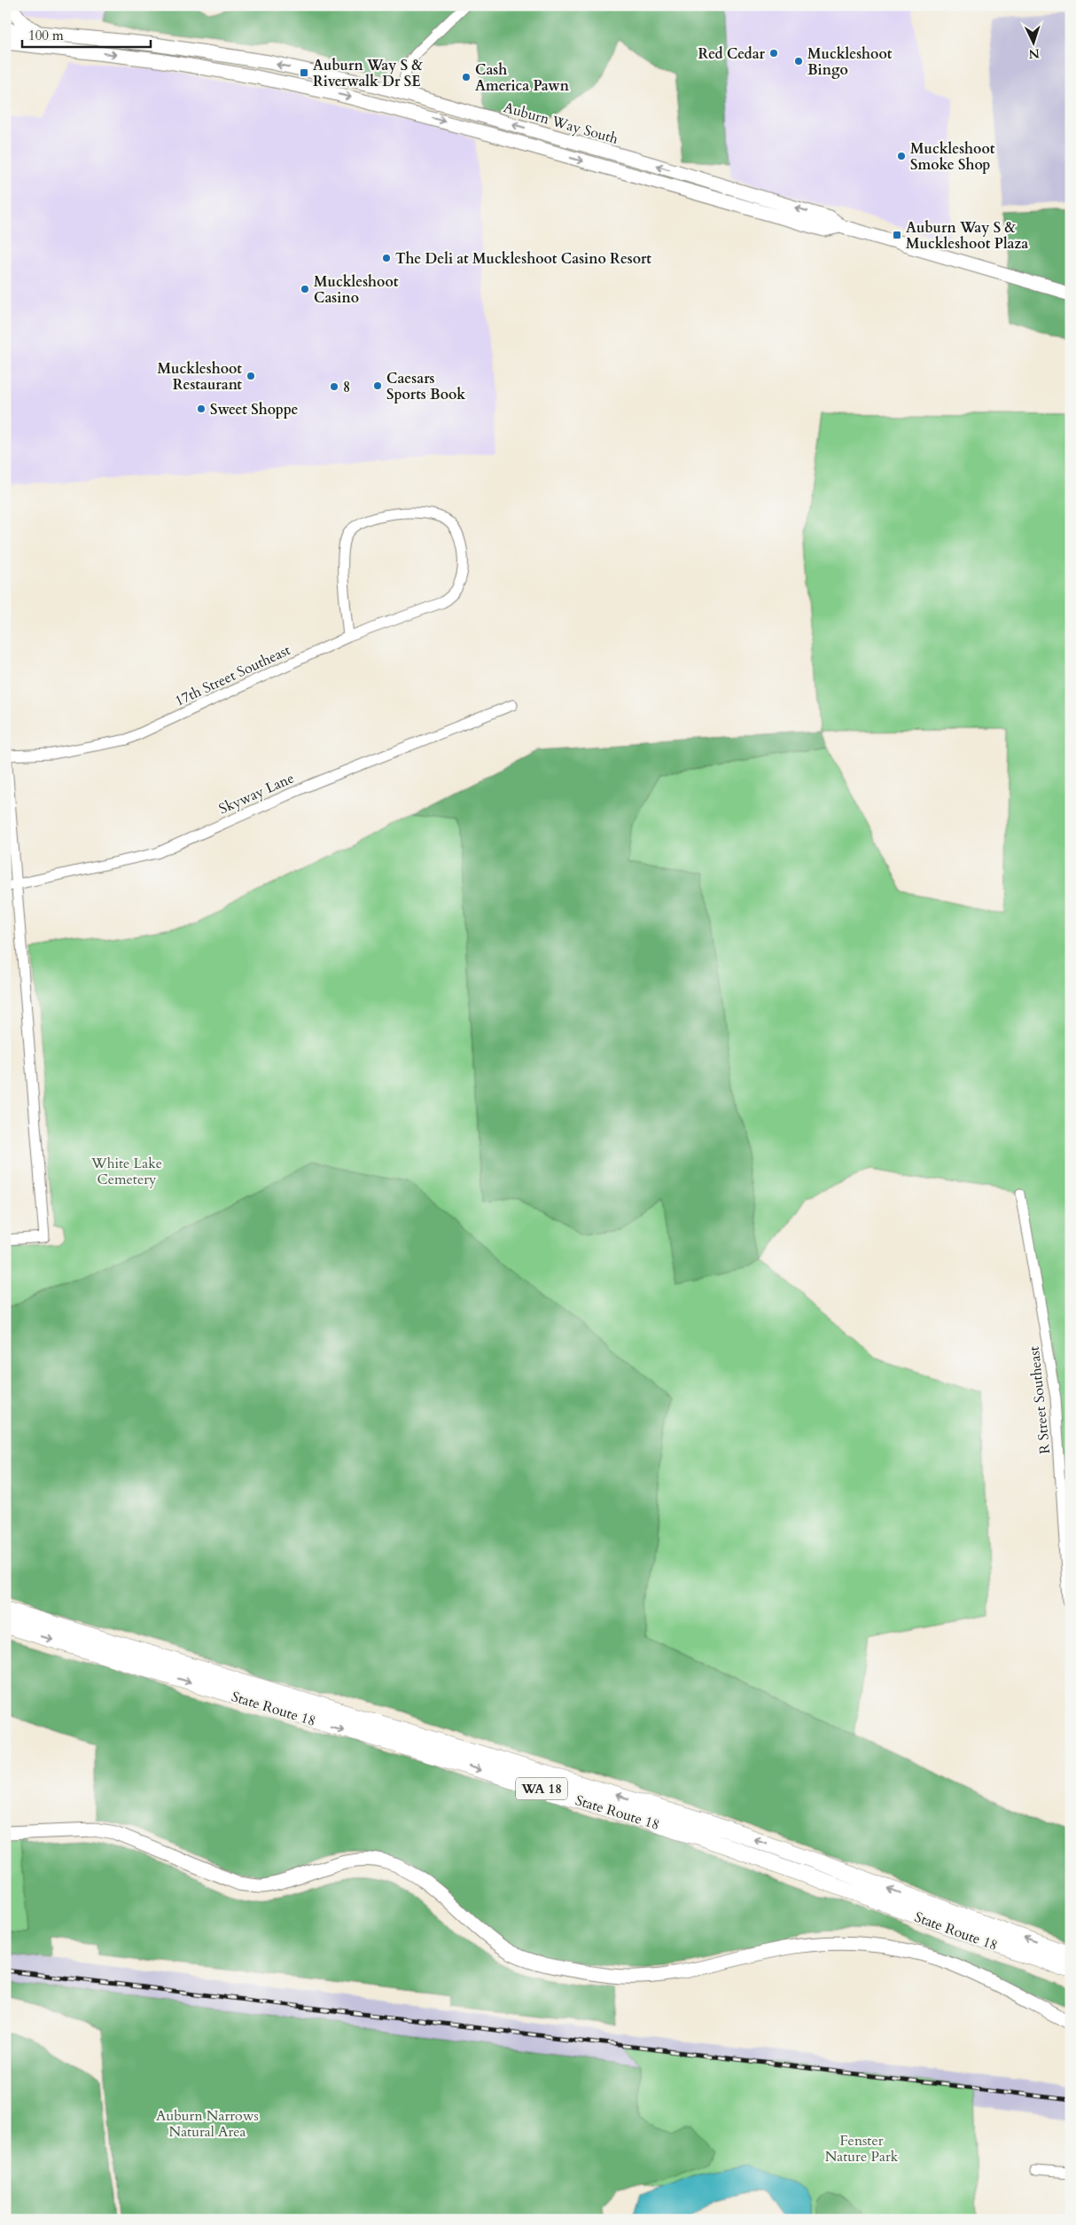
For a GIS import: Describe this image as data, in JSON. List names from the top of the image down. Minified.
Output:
{"streets":{"highway":["State Route 18","WA 18"],"main road":["Auburn Way South"],"street":["17th Street Southeast","Skyway Lane","R Street Southeast"]},"parks":["White Lake Cemetery","Auburn Narrows Natural Area","Fenster Nature Park"],"places":{"other":["Red Cedar","Muckleshoot Bingo","Cash America Pawn","Muckleshoot Smoke Shop","The Deli at Muckleshoot Casino Resort","Muckleshoot Casino","Muckleshoot Restaurant","Caesars Sports Book","8","Sweet Shoppe"],"transit":["Auburn Way S & Riverwalk Dr SE","Auburn Way S & Muckleshoot Plaza"]},"scale_bar":"100 m","north":"bottom"}
